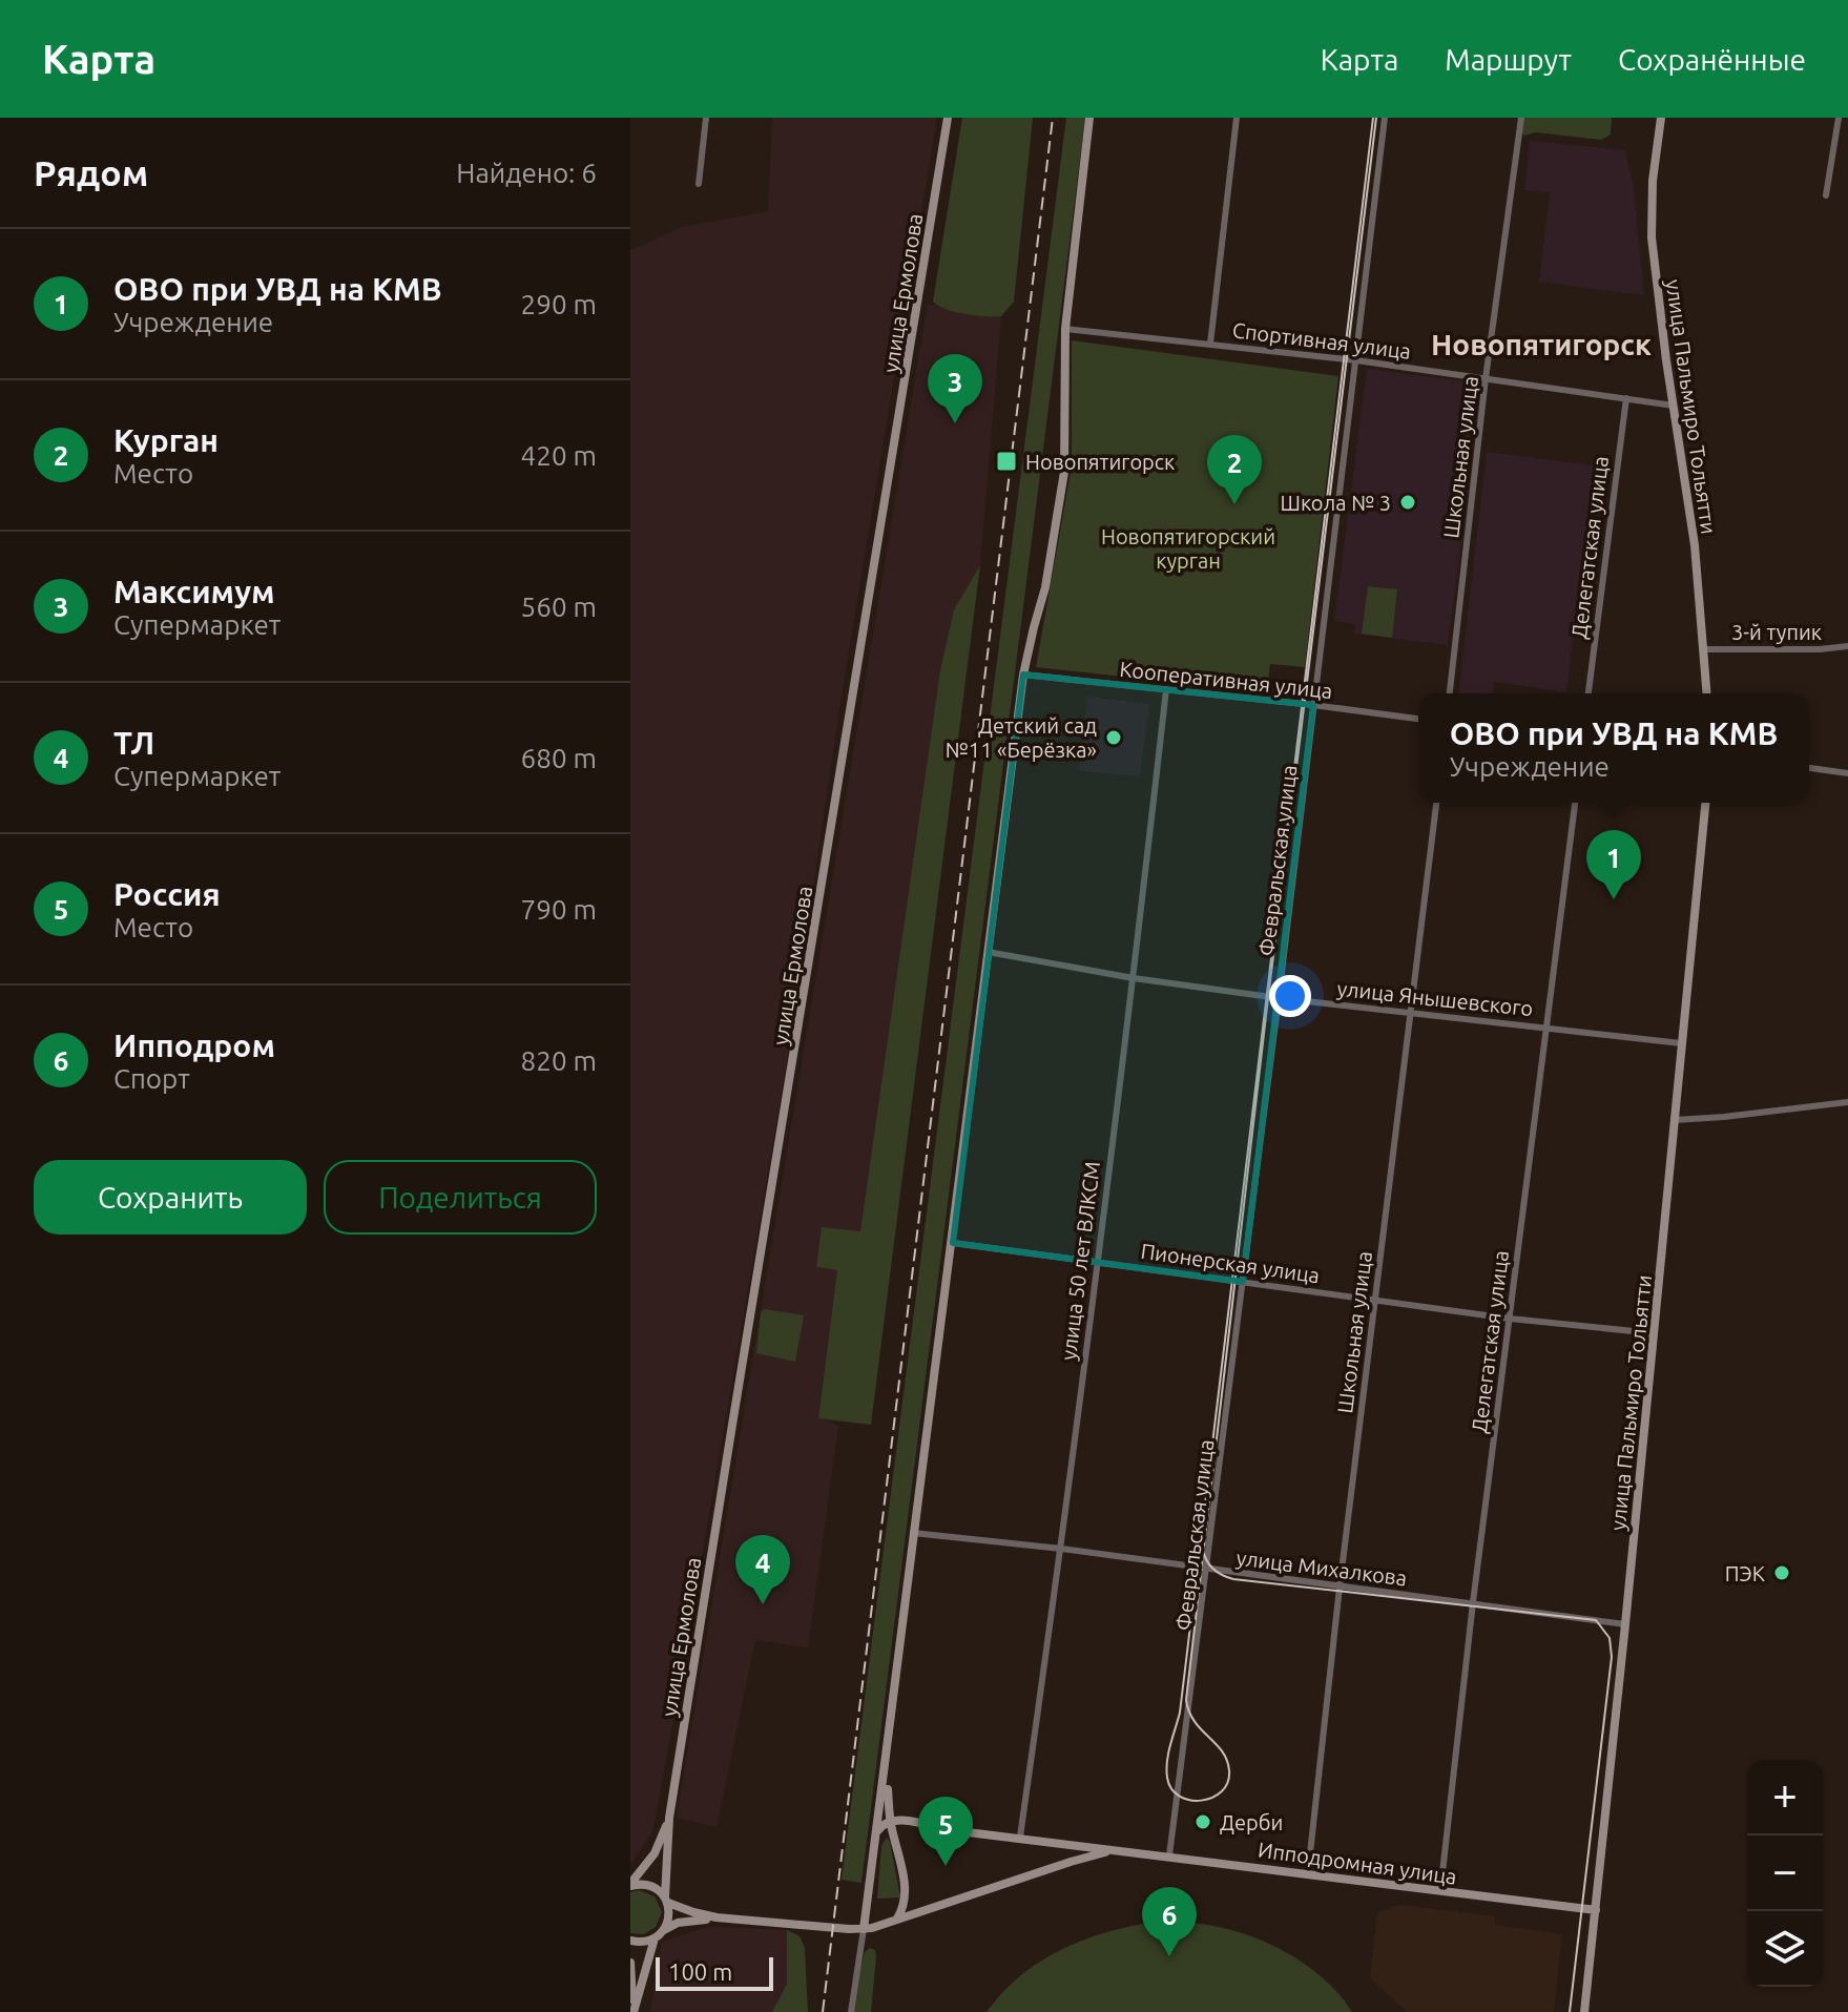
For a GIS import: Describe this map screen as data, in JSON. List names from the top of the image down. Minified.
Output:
{"streets":{"street":["улица Ермолова","Спортивная улица","улица Пальмиро Тольятти","Школьная улица","Делегатская улица","3-й тупик","Кооперативная улица","Февральская улица","улица Янышевского","улица 50 лет ВЛКСМ","Пионерская улица","улица Михалкова","Ипподромная улица"]},"crossings":[["улица Ермолова","Ипподромная улица"],["Спортивная улица","улица Пальмиро Тольятти"],["Спортивная улица","Школьная улица"],["Спортивная улица","Делегатская улица"],["Спортивная улица","Февральская улица"],["улица Пальмиро Тольятти","3-й тупик"],["улица Пальмиро Тольятти","улица Янышевского"],["улица Пальмиро Тольятти","Пионерская улица"],["улица Пальмиро Тольятти","улица Михалкова"],["улица Пальмиро Тольятти","Ипподромная улица"],["Школьная улица","улица Янышевского"],["Школьная улица","Пионерская улица"],["Школьная улица","улица Михалкова"],["Школьная улица","Ипподромная улица"],["Делегатская улица","улица Янышевского"],["Делегатская улица","Пионерская улица"],["Делегатская улица","улица Михалкова"],["Делегатская улица","Ипподромная улица"],["Кооперативная улица","Февральская улица"],["Кооперативная улица","улица 50 лет ВЛКСМ"],["Февральская улица","улица Янышевского"],["Февральская улица","Пионерская улица"],["Февральская улица","улица Михалкова"],["Февральская улица","Ипподромная улица"],["улица Янышевского","улица 50 лет ВЛКСМ"],["улица 50 лет ВЛКСМ","Пионерская улица"],["улица 50 лет ВЛКСМ","улица Михалкова"],["улица 50 лет ВЛКСМ","Ипподромная улица"]],"districts":["Новопятигорск"],"parks":["Новопятигорский курган"],"places":{"transit":["Новопятигорск"],"other":["Школа № 3","Детский сад №11 «Берёзка»","ПЭК","Дерби"]},"scale_bar":"100 m","page":{"header":"Карта","nav":["Карта","Маршрут","Сохранённые"],"heading":["Рядом","Найдено: 6"],"list":[{"mark":"1","name":"ОВО при УВД на КМВ","note":"Учреждение","value":"290 m"},{"mark":"2","name":"Курган","note":"Место","value":"420 m"},{"mark":"3","name":"Максимум","note":"Супермаркет","value":"560 m"},{"mark":"4","name":"ТЛ","note":"Супермаркет","value":"680 m"},{"mark":"5","name":"Россия","note":"Место","value":"790 m"},{"mark":"6","name":"Ипподpом","note":"Спорт","value":"820 m"}],"pins":["3","2","1","4","5","6"],"popup":["ОВО при УВД на КМВ","Учреждение"],"buttons":["Сохранить","Поделиться"],"map_buttons":["+","−"],"scale":"100 m"}}
